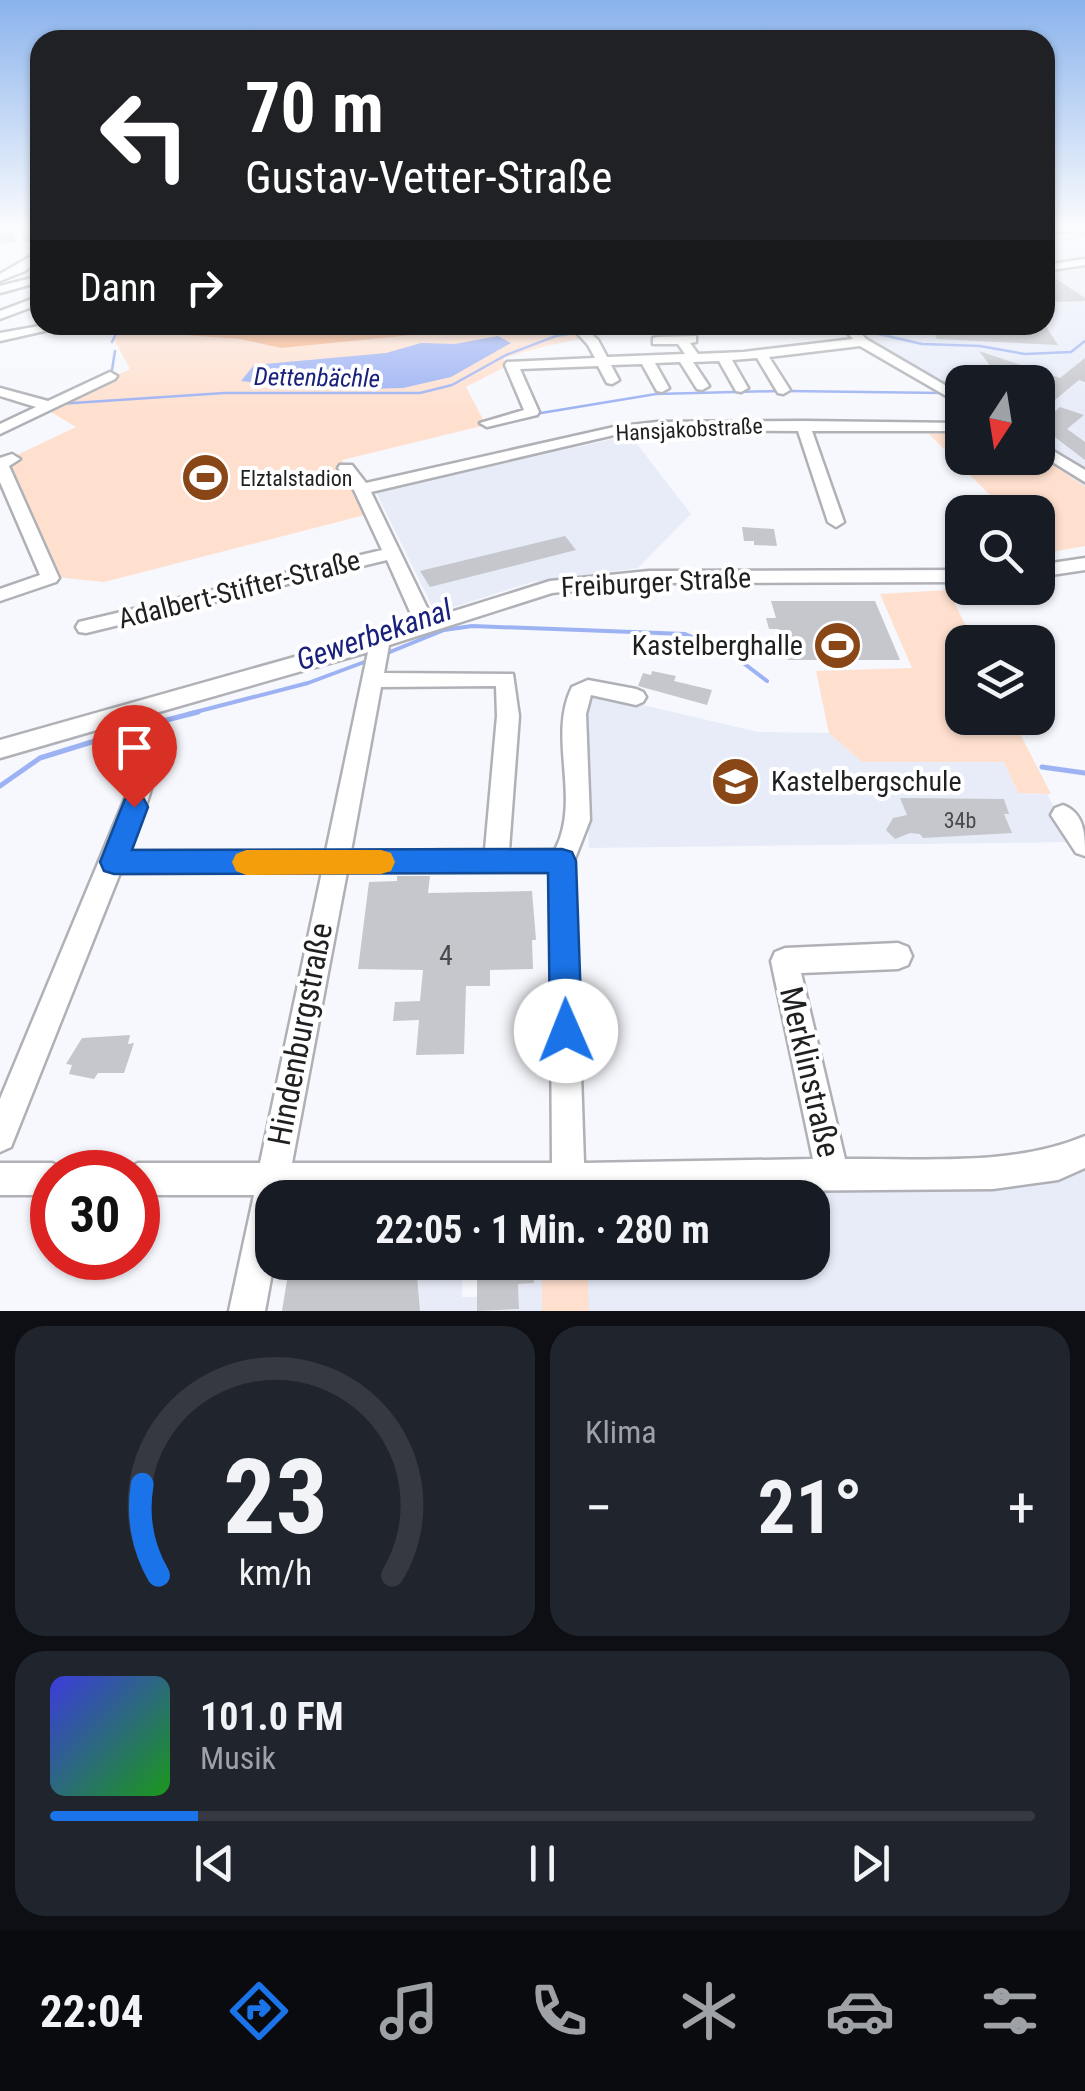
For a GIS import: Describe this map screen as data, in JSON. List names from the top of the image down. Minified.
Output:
{"streets":{"street":["Hansjakobstraße","Freiburger Straße","Adalbert-Stifter-Straße","Hindenburgstraße","Merklinstraße"]},"crossings":[["Freiburger Straße","Hindenburgstraße"],["Hindenburgstraße","Merklinstraße"]],"water":["Dettenbächle","Gewerbekanal"],"places":{"sports":["Elztalstadion","Kastelberghalle"],"school or university":["Kastelbergschule"]},"house_numbers":["34b","4"],"north":"bottom","page":{"turn":["70 m","Gustav-Vetter-Straße"],"then":"Dann","limit":"30","trip":"22:05 · 1 Min. · 280 m","tile":"Klima","heat":["−","21°","+"],"song":["101.0 FM","Musik"],"tabs":"22:04","gauge":["23","km/h"]}}
